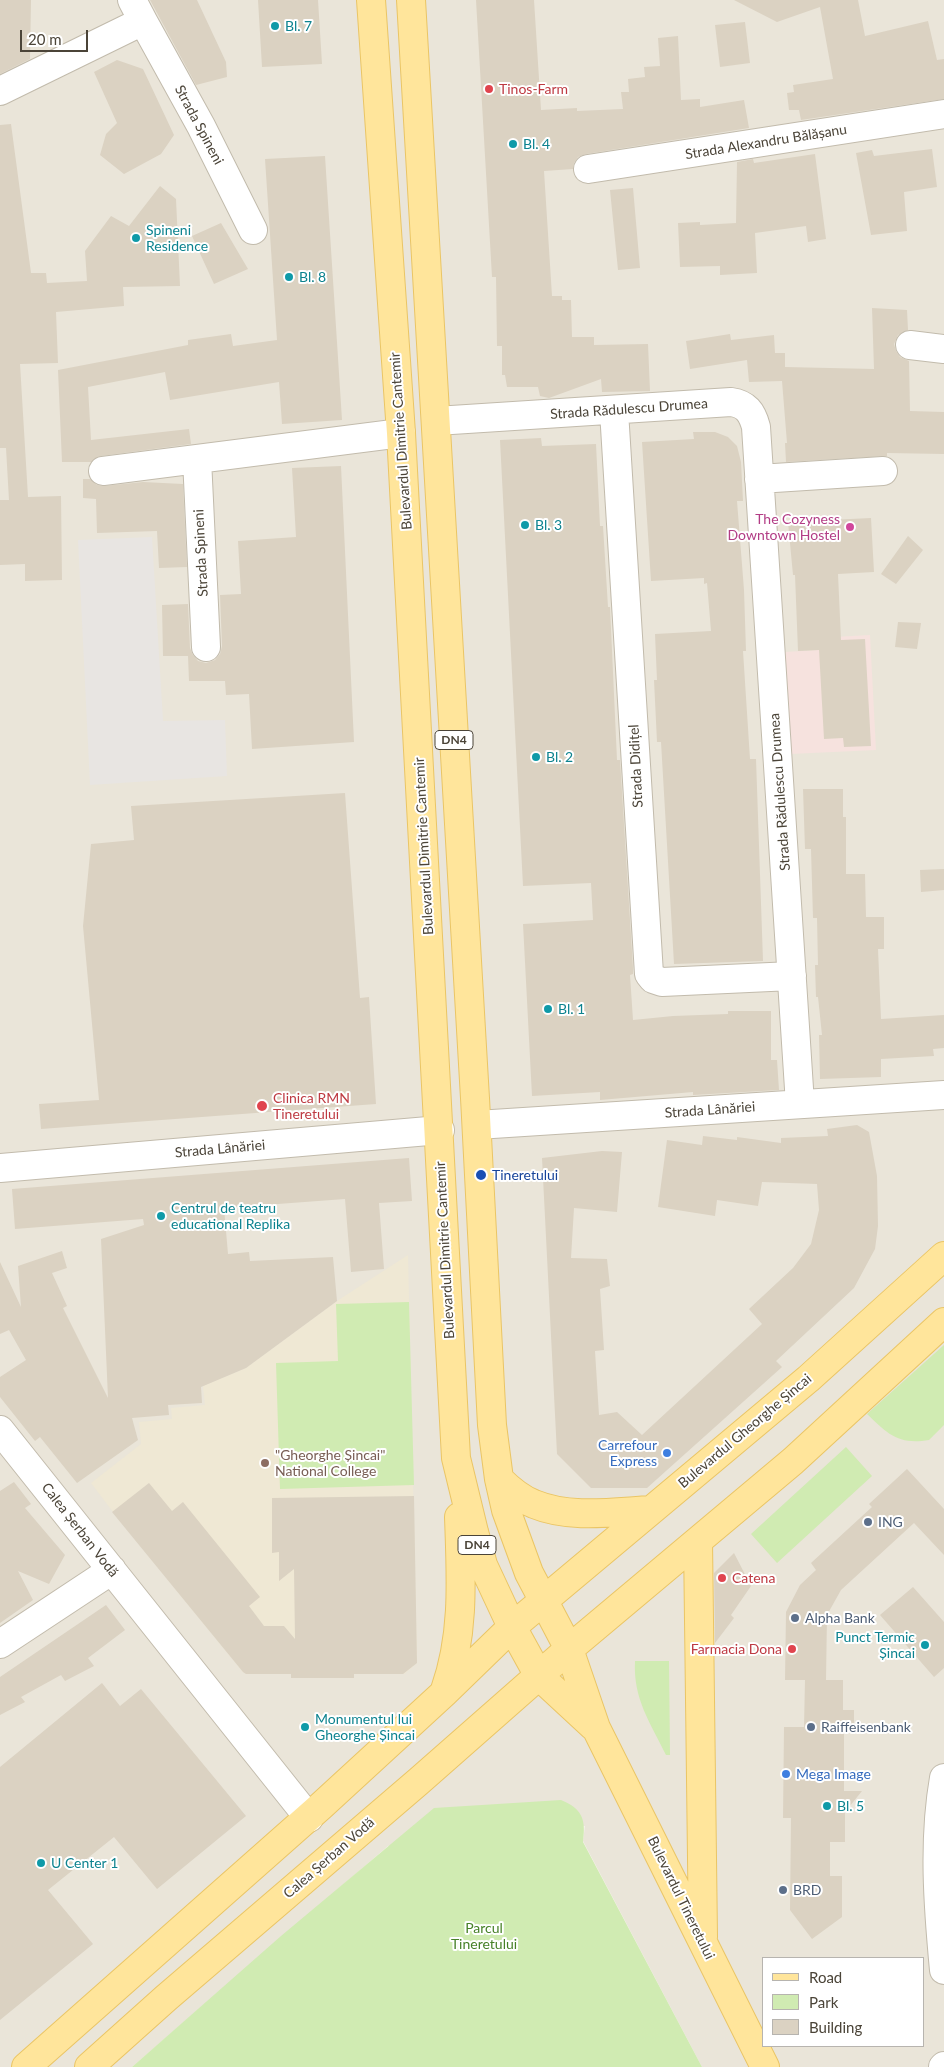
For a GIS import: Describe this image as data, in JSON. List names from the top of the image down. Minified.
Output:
{"streets":{"main road":["Bulevardul Dimitrie Cantemir","DN4","Bulevardul Gheorghe Șincai","Calea Șerban Vodă","Bulevardul Tineretului"],"street":["Strada Spineni","Strada Alexandru Bălășanu","Strada Rădulescu Drumea","Strada Didițel","Strada Lânăriei"]},"crossings":[["Strada Rădulescu Drumea","DN4"],["Strada Rădulescu Drumea","Strada Didițel"],["Strada Rădulescu Drumea","Strada Lânăriei"],["Bulevardul Dimitrie Cantemir","Strada Lânăriei"],["Bulevardul Dimitrie Cantemir","Calea Șerban Vodă"],["Bulevardul Dimitrie Cantemir","Bulevardul Tineretului"],["DN4","Strada Lânăriei"],["DN4","Bulevardul Gheorghe Șincai"],["DN4","Calea Șerban Vodă"],["DN4","Bulevardul Tineretului"],["Calea Șerban Vodă","Bulevardul Tineretului"]],"parks":["Parcul Tineretului"],"places":["Bl. 7","Tinos-Farm","Bl. 4","Spineni Residence","Bl. 8","Bl. 3","The Cozyness Downtown Hostel","Bl. 2","Bl. 1","Clinica RMN Tineretului","Tineretului","Centrul de teatru educational Replika","Carrefour Express","\"Gheorghe Șincai\" National College","ING","Catena","Alpha Bank","Punct Termic Șincai","Farmacia Dona","Monumentul lui Gheorghe Șincai","Raiffeisenbank","Mega Image","Bl. 5","U Center 1","BRD"],"legend":["Road","Park","Building"],"scale_bar":"20 m"}
